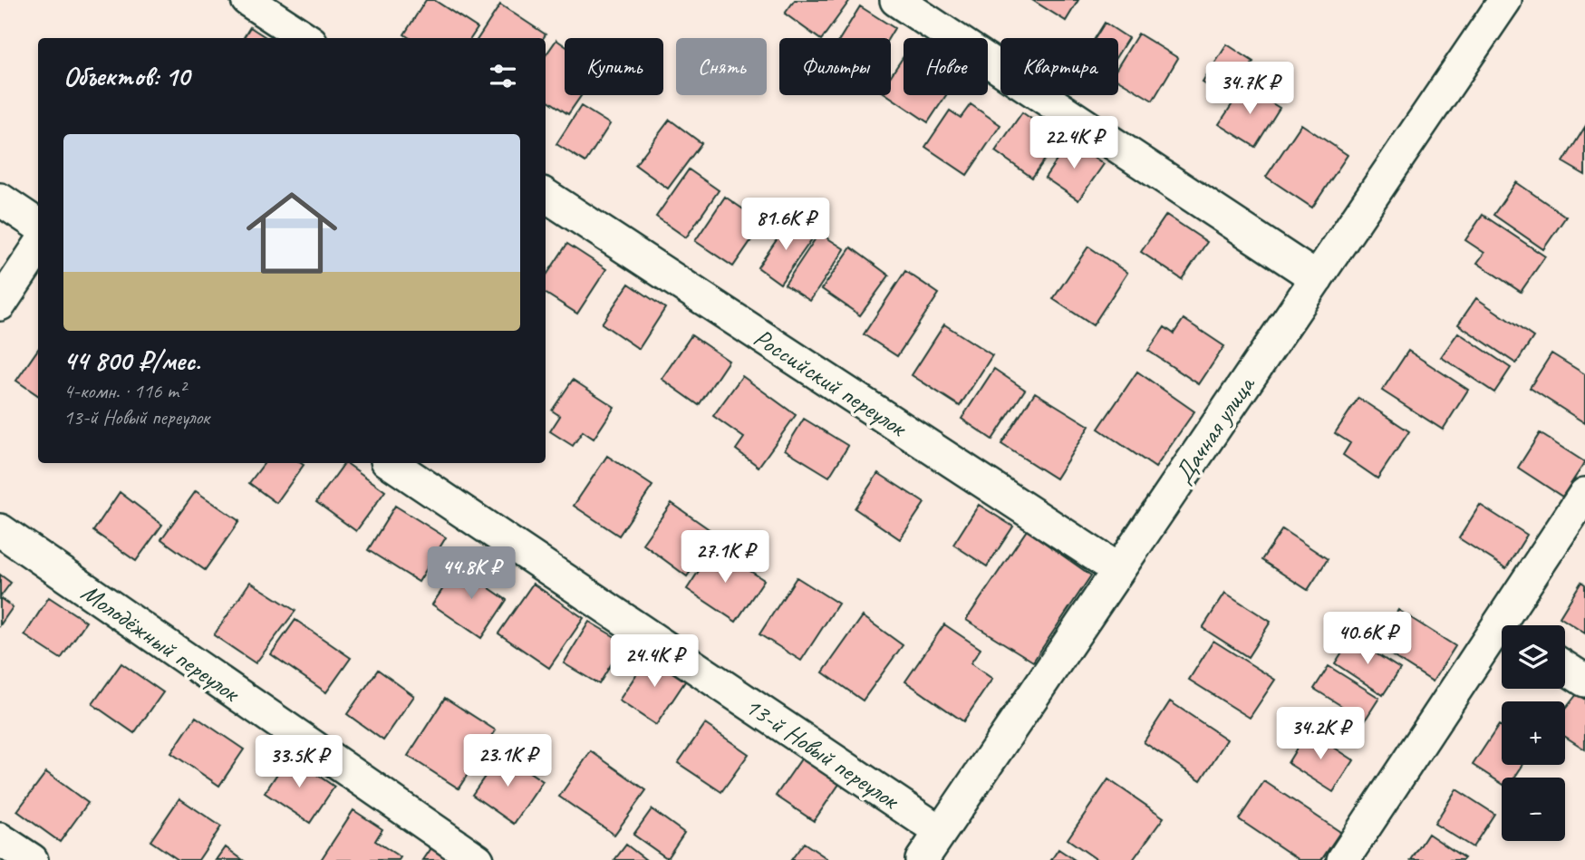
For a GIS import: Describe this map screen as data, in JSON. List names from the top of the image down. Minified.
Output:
{"streets":{"street":["Российский переулок","Дачная улица","Молодёжный переулок","13-й Новый переулок"]},"crossings":[["Российский переулок","Дачная улица"],["Дачная улица","13-й Новый переулок"]],"page":{"chip":["Купить","Снять","Фильтры","Новое","Квартира"],"heading":"Объектов: 10","price":["34.7K ₽","22.4K ₽","81.6K ₽","27.1K ₽","44.8K ₽","40.6K ₽","24.4K ₽","34.2K ₽","23.1K ₽","33.5K ₽"],"list":[{"name":"44 800 ₽/мес.","note":"4-комн. · 116 m² · 13-й Новый переулок"}],"map_buttons":["+","−"]}}
